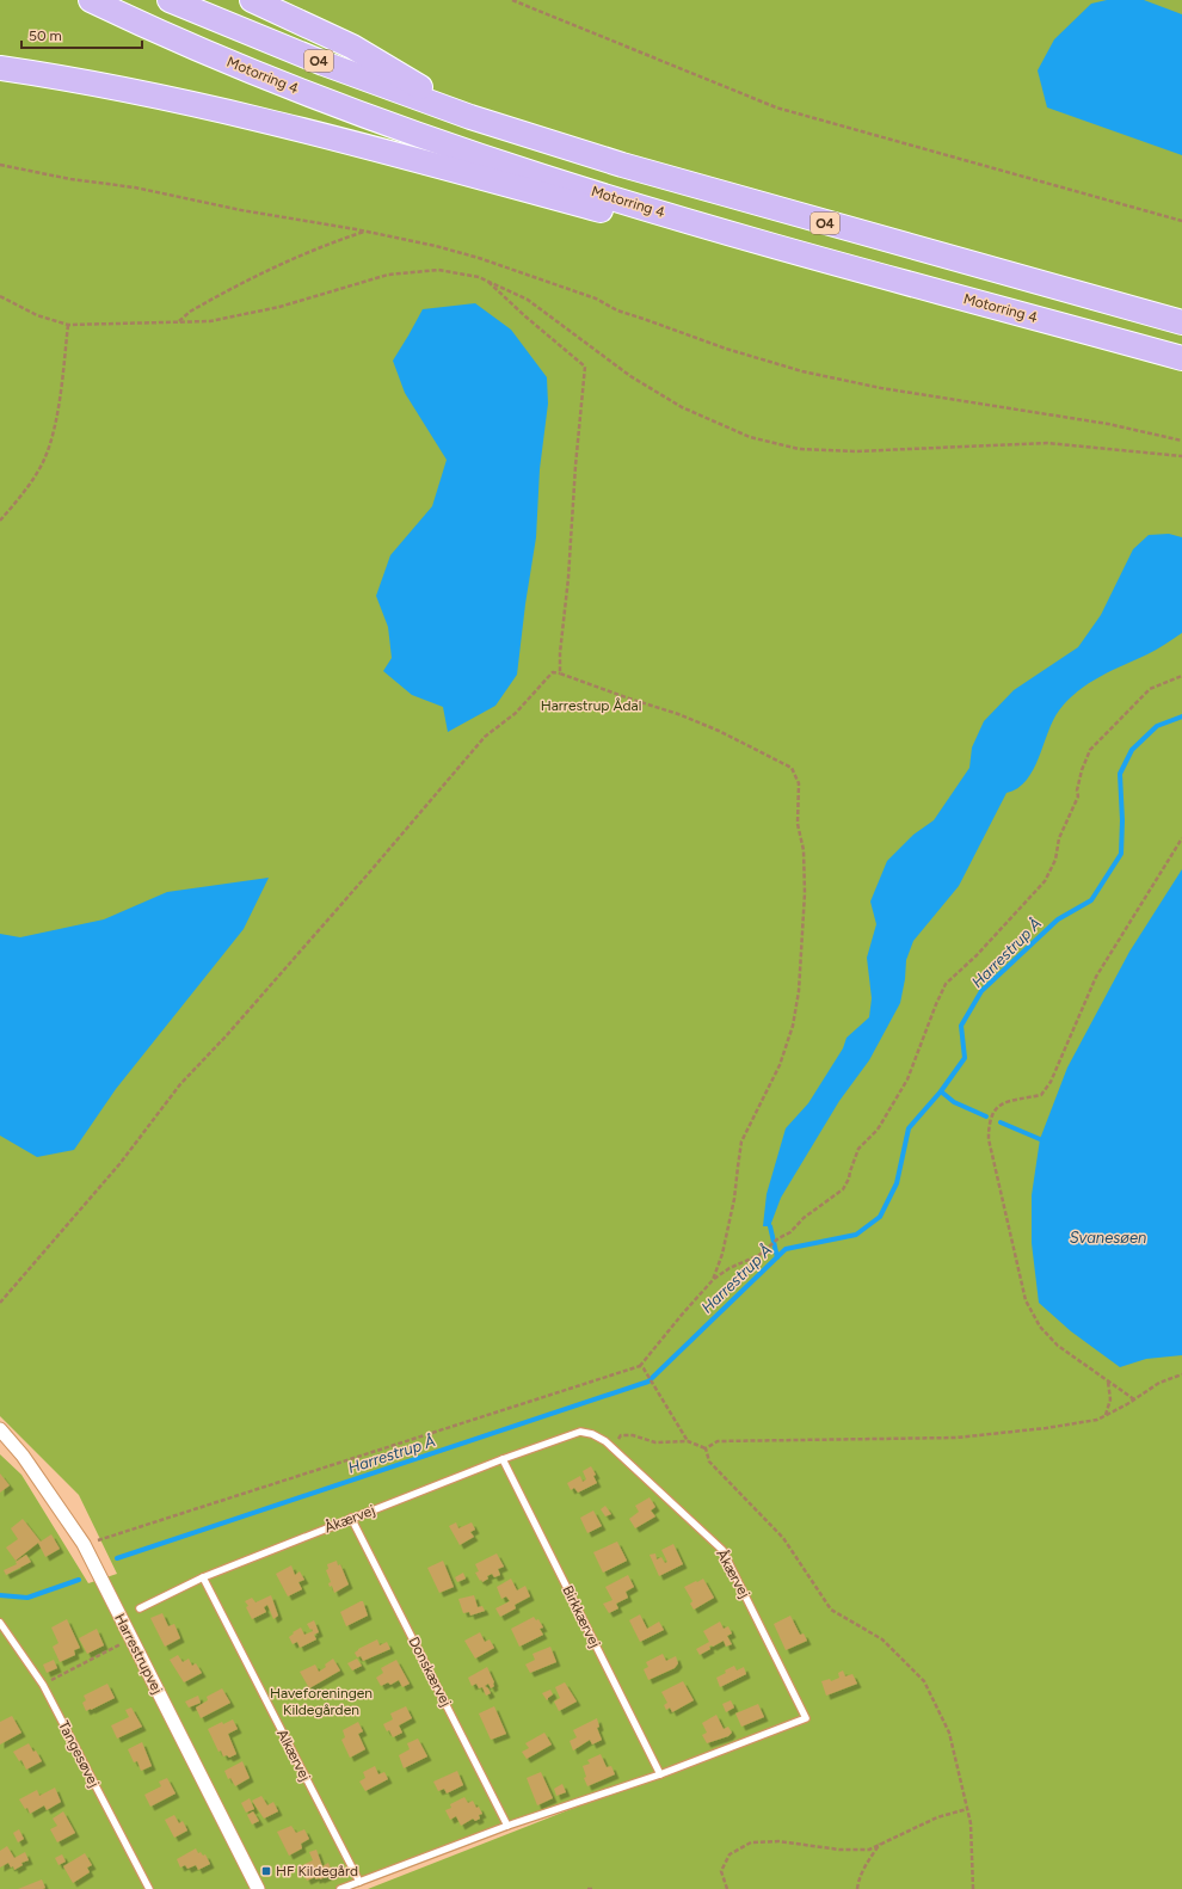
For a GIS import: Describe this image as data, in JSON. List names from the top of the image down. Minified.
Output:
{"streets":{"highway":["O4","Motorring 4"],"street":["Harrestrupvej"],"lane":["Åkærvej","Birkkærvej","Donskærvej","Tangesøvej","Alkærvej"]},"crossings":[["Åkærvej","Birkkærvej"],["Åkærvej","Donskærvej"],["Åkærvej","Alkærvej"]],"water":["Harrestrup Å","Svanesøen"],"parks":["Harrestrup Ådal","Haveforeningen Kildegården"],"places":{"transit":["HF Kildegård"]},"scale_bar":"50 m"}
